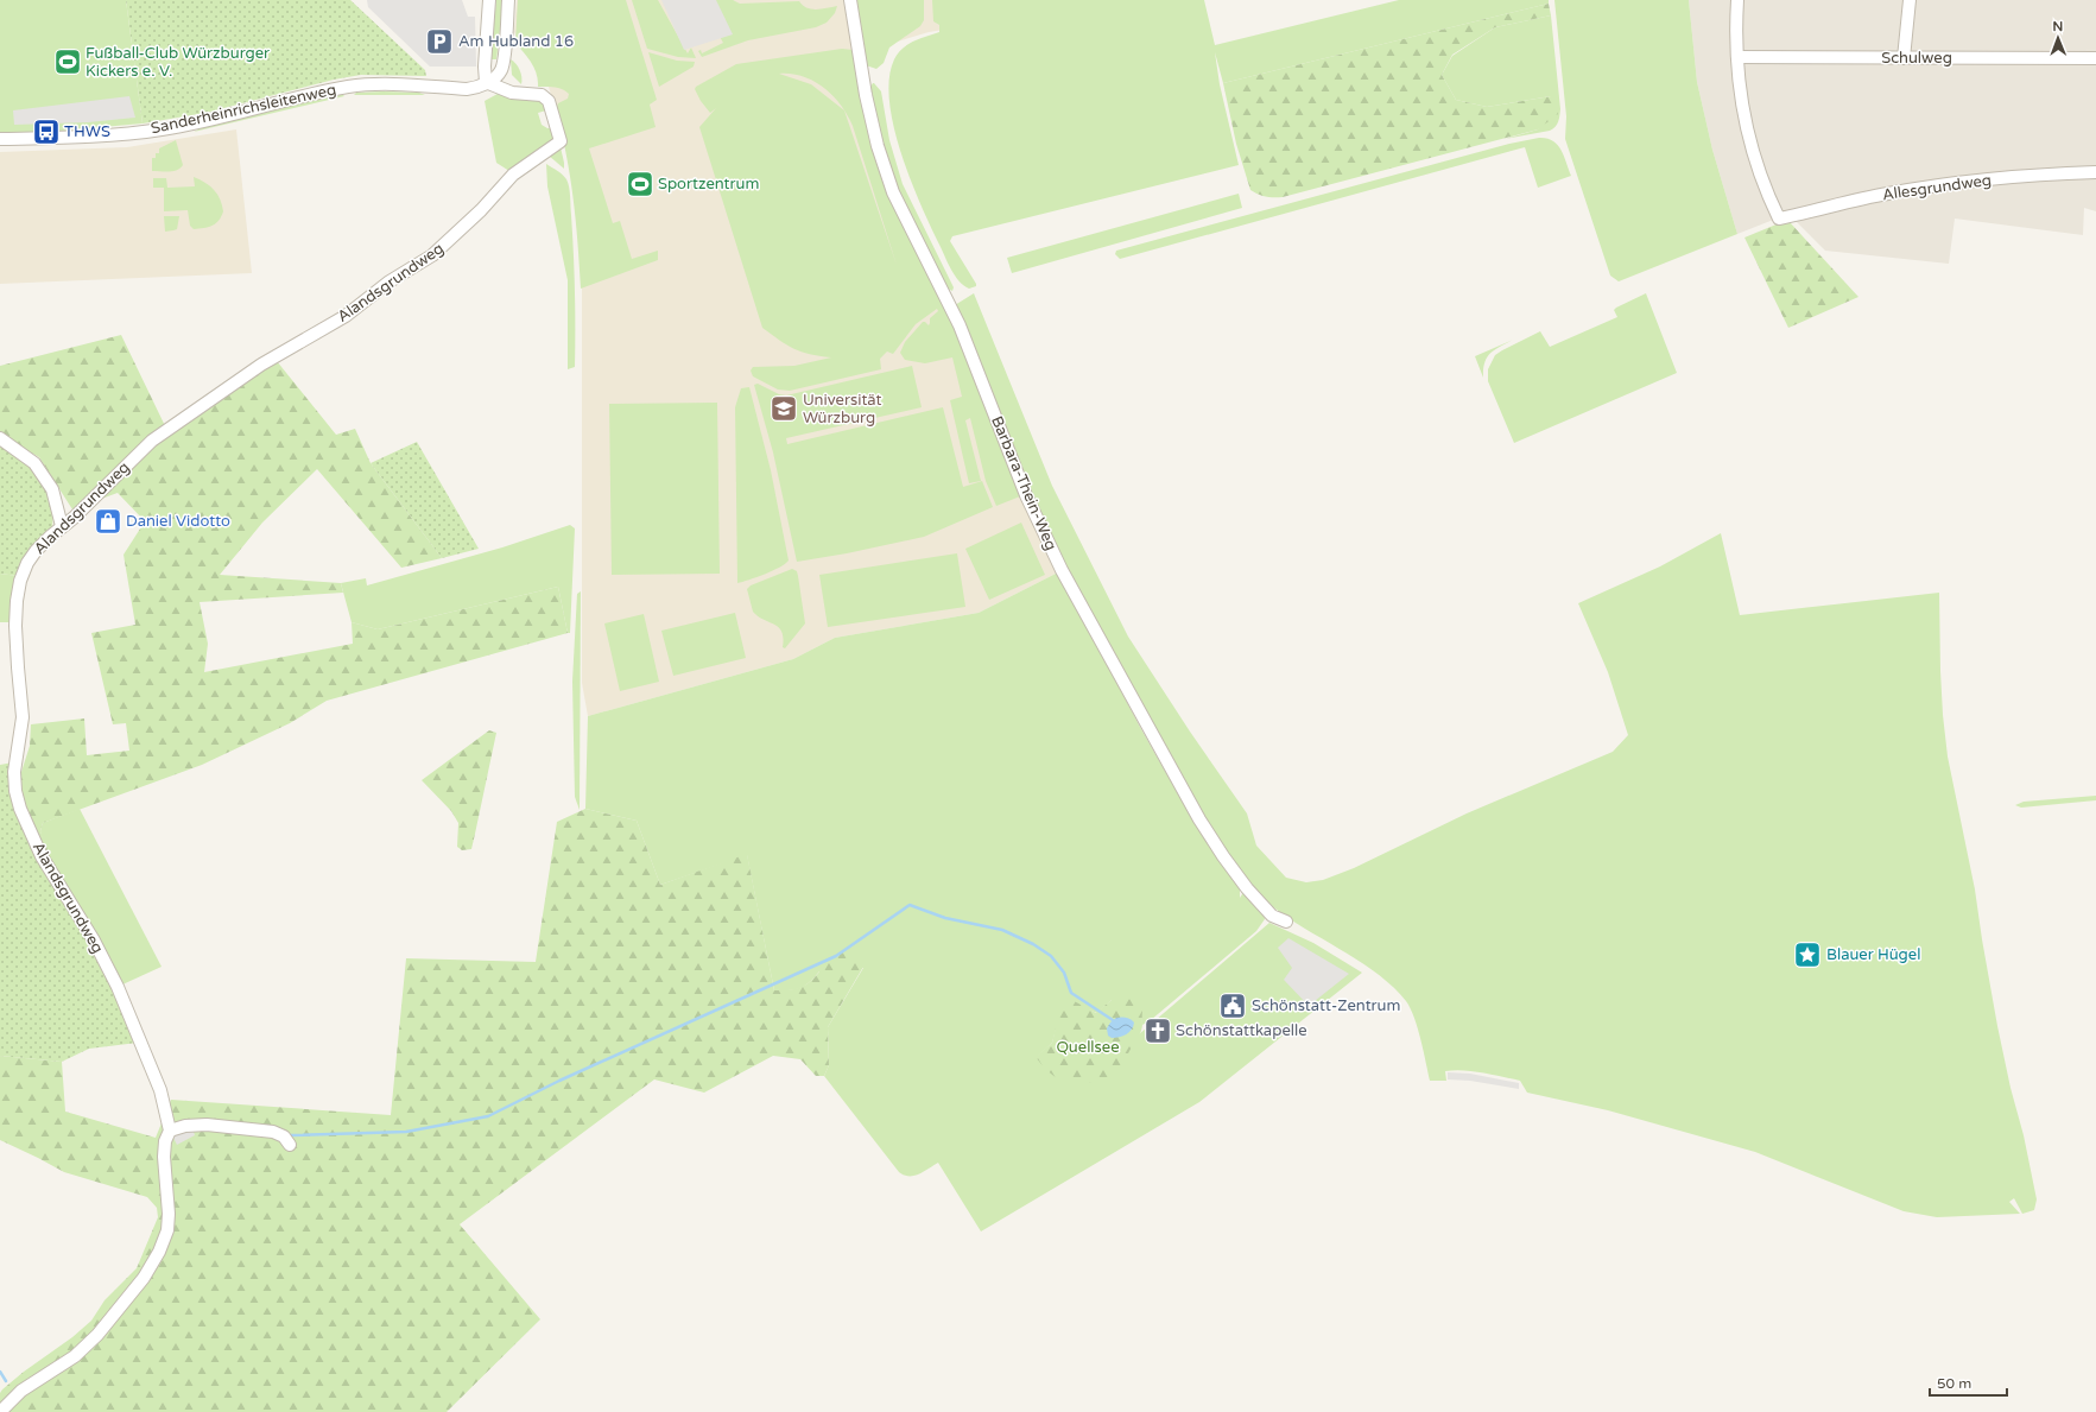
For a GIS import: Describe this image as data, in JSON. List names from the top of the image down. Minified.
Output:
{"streets":{"street":["Schulweg","Sanderheinrichsleitenweg","Allesgrundweg","Alandsgrundweg","Barbara-Thein-Weg"]},"crossings":[["Schulweg","Allesgrundweg"],["Sanderheinrichsleitenweg","Alandsgrundweg"]],"parks":["Quellsee"],"places":{"parking":["Am Hubland 16"],"sports":["Fußball-Club Würzburger Kickers e. V.","Sportzentrum"],"bus stop":["THWS"],"school or university":["Universität Würzburg"],"shop":["Daniel Vidotto"],"place":["Blauer Hügel"],"public building":["Schönstatt-Zentrum"],"church":["Schönstattkapelle"]},"scale_bar":"50 m","north":"top"}
